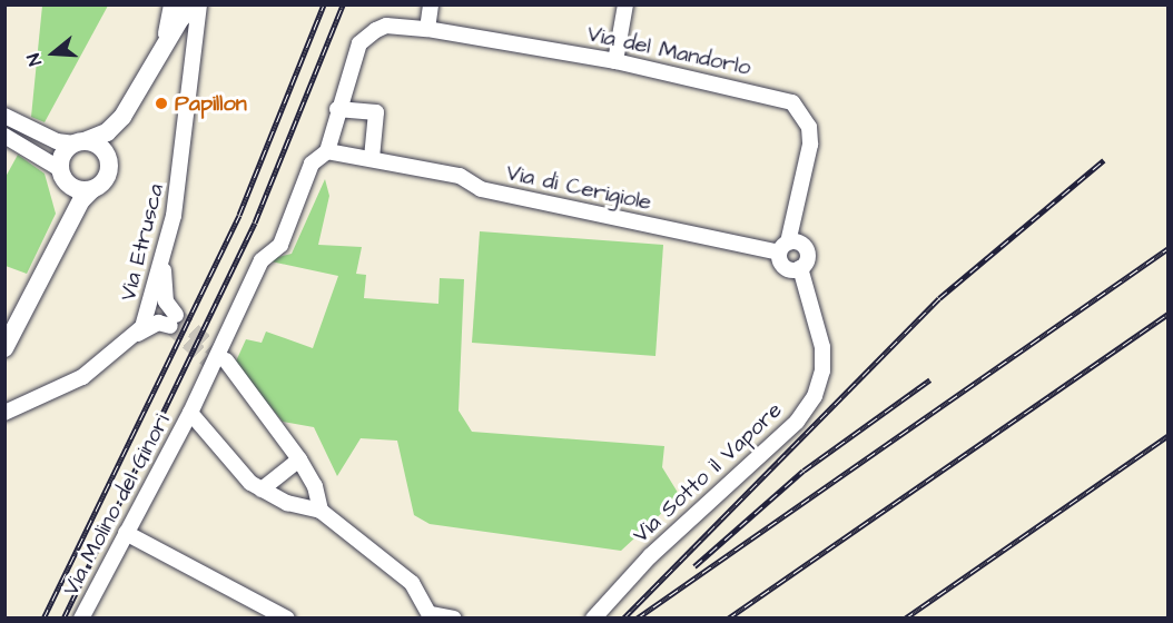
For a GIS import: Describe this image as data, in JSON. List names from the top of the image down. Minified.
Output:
{"streets":{"street":["Via del Mandorlo","Via di Cerigiole","Via Etrusca","Via Sotto il Vapore","Via Molino del Ginori"]},"crossings":[["Via del Mandorlo","Via di Cerigiole"],["Via del Mandorlo","Via Sotto il Vapore"],["Via di Cerigiole","Via Sotto il Vapore"]],"places":["Papillon"],"north":"left"}
